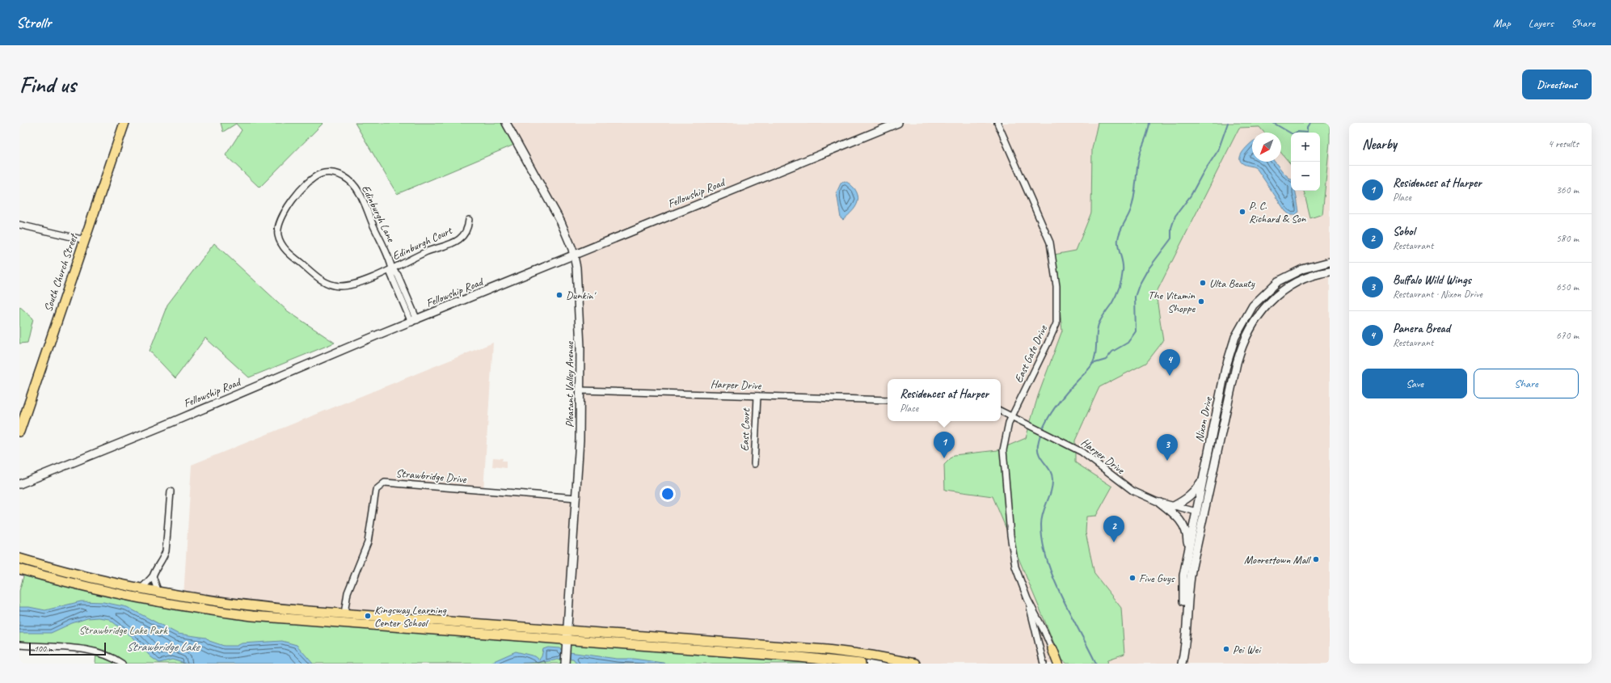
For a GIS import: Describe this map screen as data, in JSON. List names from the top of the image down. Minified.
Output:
{"streets":{"main road":["South Church Street"],"street":["Fellowship Road","Edinburgh Lane","Edinburgh Court","East Gate Drive","Pleasant Valley Avenue","Harper Drive","Nixon Drive","East Court","Strawbridge Drive"]},"crossings":[["Fellowship Road","Edinburgh Lane"],["Fellowship Road","Pleasant Valley Avenue"],["Edinburgh Lane","Edinburgh Court"],["East Gate Drive","Harper Drive"],["Pleasant Valley Avenue","Harper Drive"],["Pleasant Valley Avenue","Strawbridge Drive"],["Harper Drive","Nixon Drive"],["Harper Drive","East Court"]],"water":["Strawbridge Lake"],"parks":["Strawbridge Lake Park"],"places":["P. C. Richard & Son","Ulta Beauty","Dunkin'","The Vitamin Shoppe","Moorestown Mall","Five Guys","Kingsway Learning Center School","Pei Wei"],"scale_bar":"100 m","north":"bottom left","page":{"header":"Strollr","nav":["Map","Layers","Share"],"buttons":["Directions",["Save","Share"]],"title":"Find us","heading":["Nearby","4 results"],"map_buttons":["+","−"],"list":[{"mark":"1","name":"Residences at Harper","note":"Place","value":"360 m"},{"mark":"2","name":"Sobol","note":"Restaurant","value":"580 m"},{"mark":"3","name":"Buffalo Wild Wings","note":"Restaurant · Nixon Drive","value":"650 m"},{"mark":"4","name":"Panera Bread","note":"Restaurant","value":"670 m"}],"pins":["4","1","3","2"],"popup":["Residences at Harper","Place"],"scale":"100 m"}}
